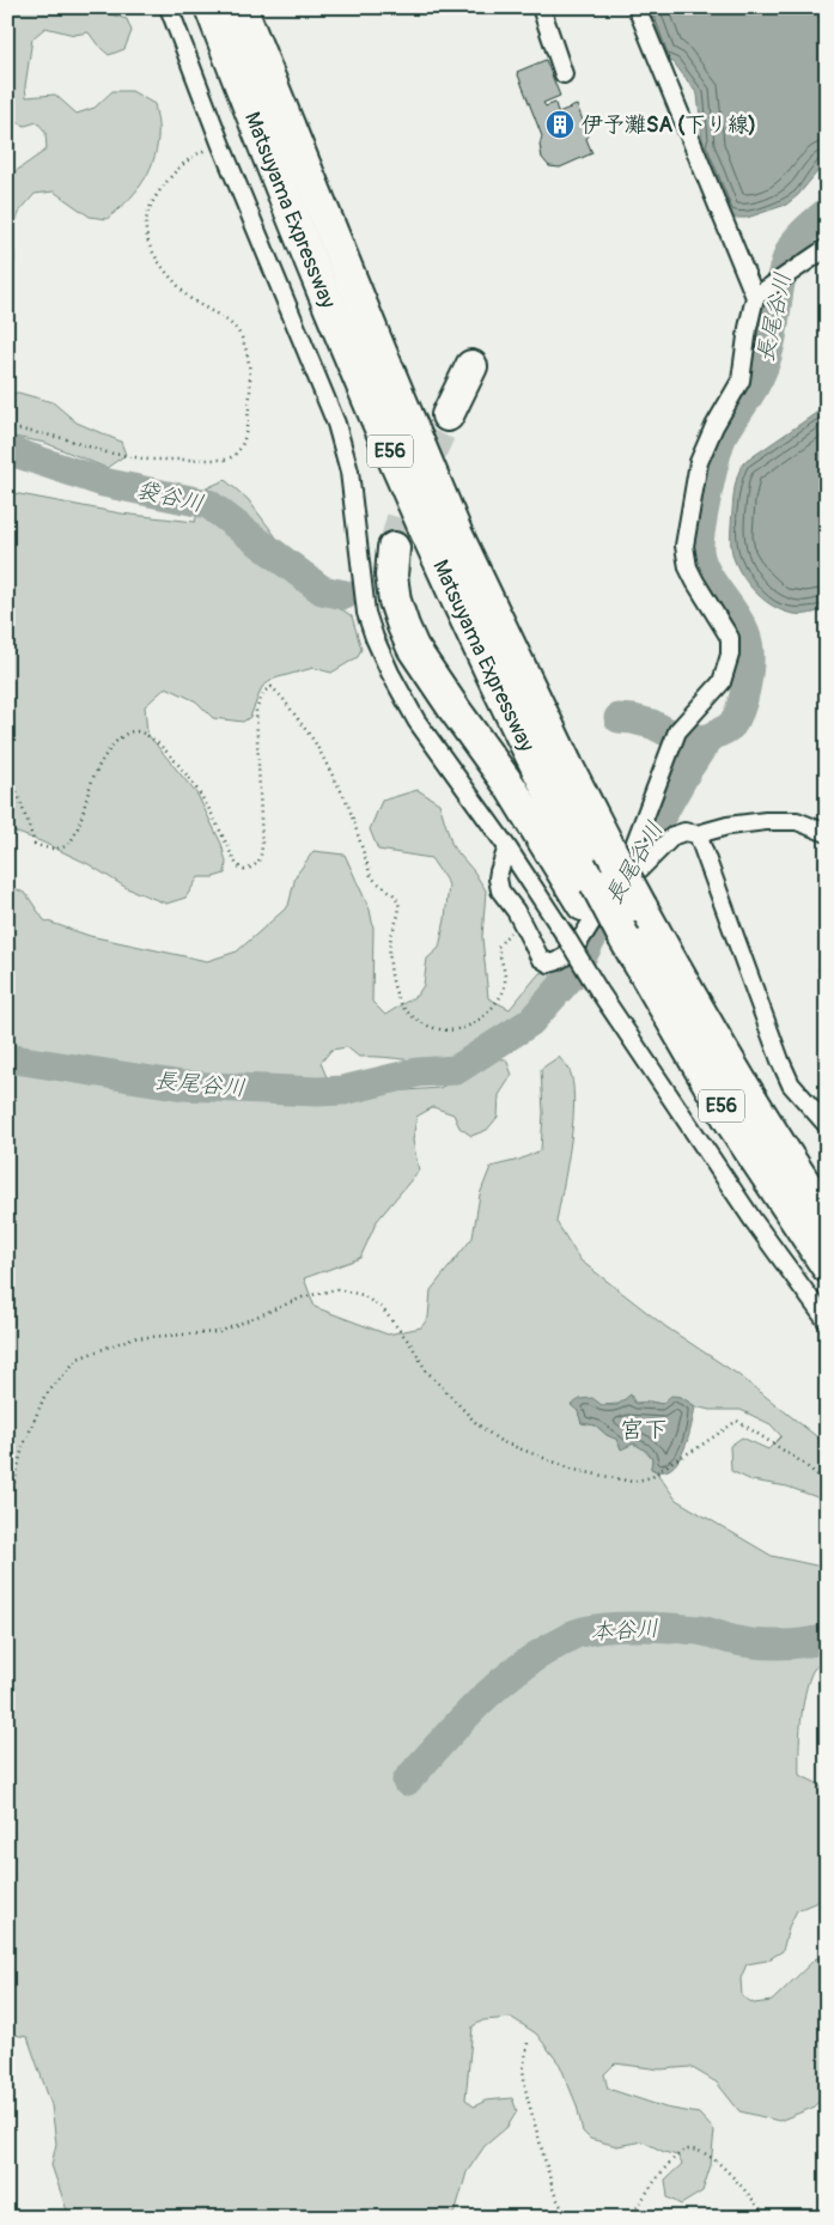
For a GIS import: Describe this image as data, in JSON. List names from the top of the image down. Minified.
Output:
{"streets":{"highway":["Matsuyama Expressway","E56"]},"districts":["宮下"],"water":["長尾谷川","袋谷川","本谷川"],"places":{"building":["伊予灘SA (下り線)"]}}
